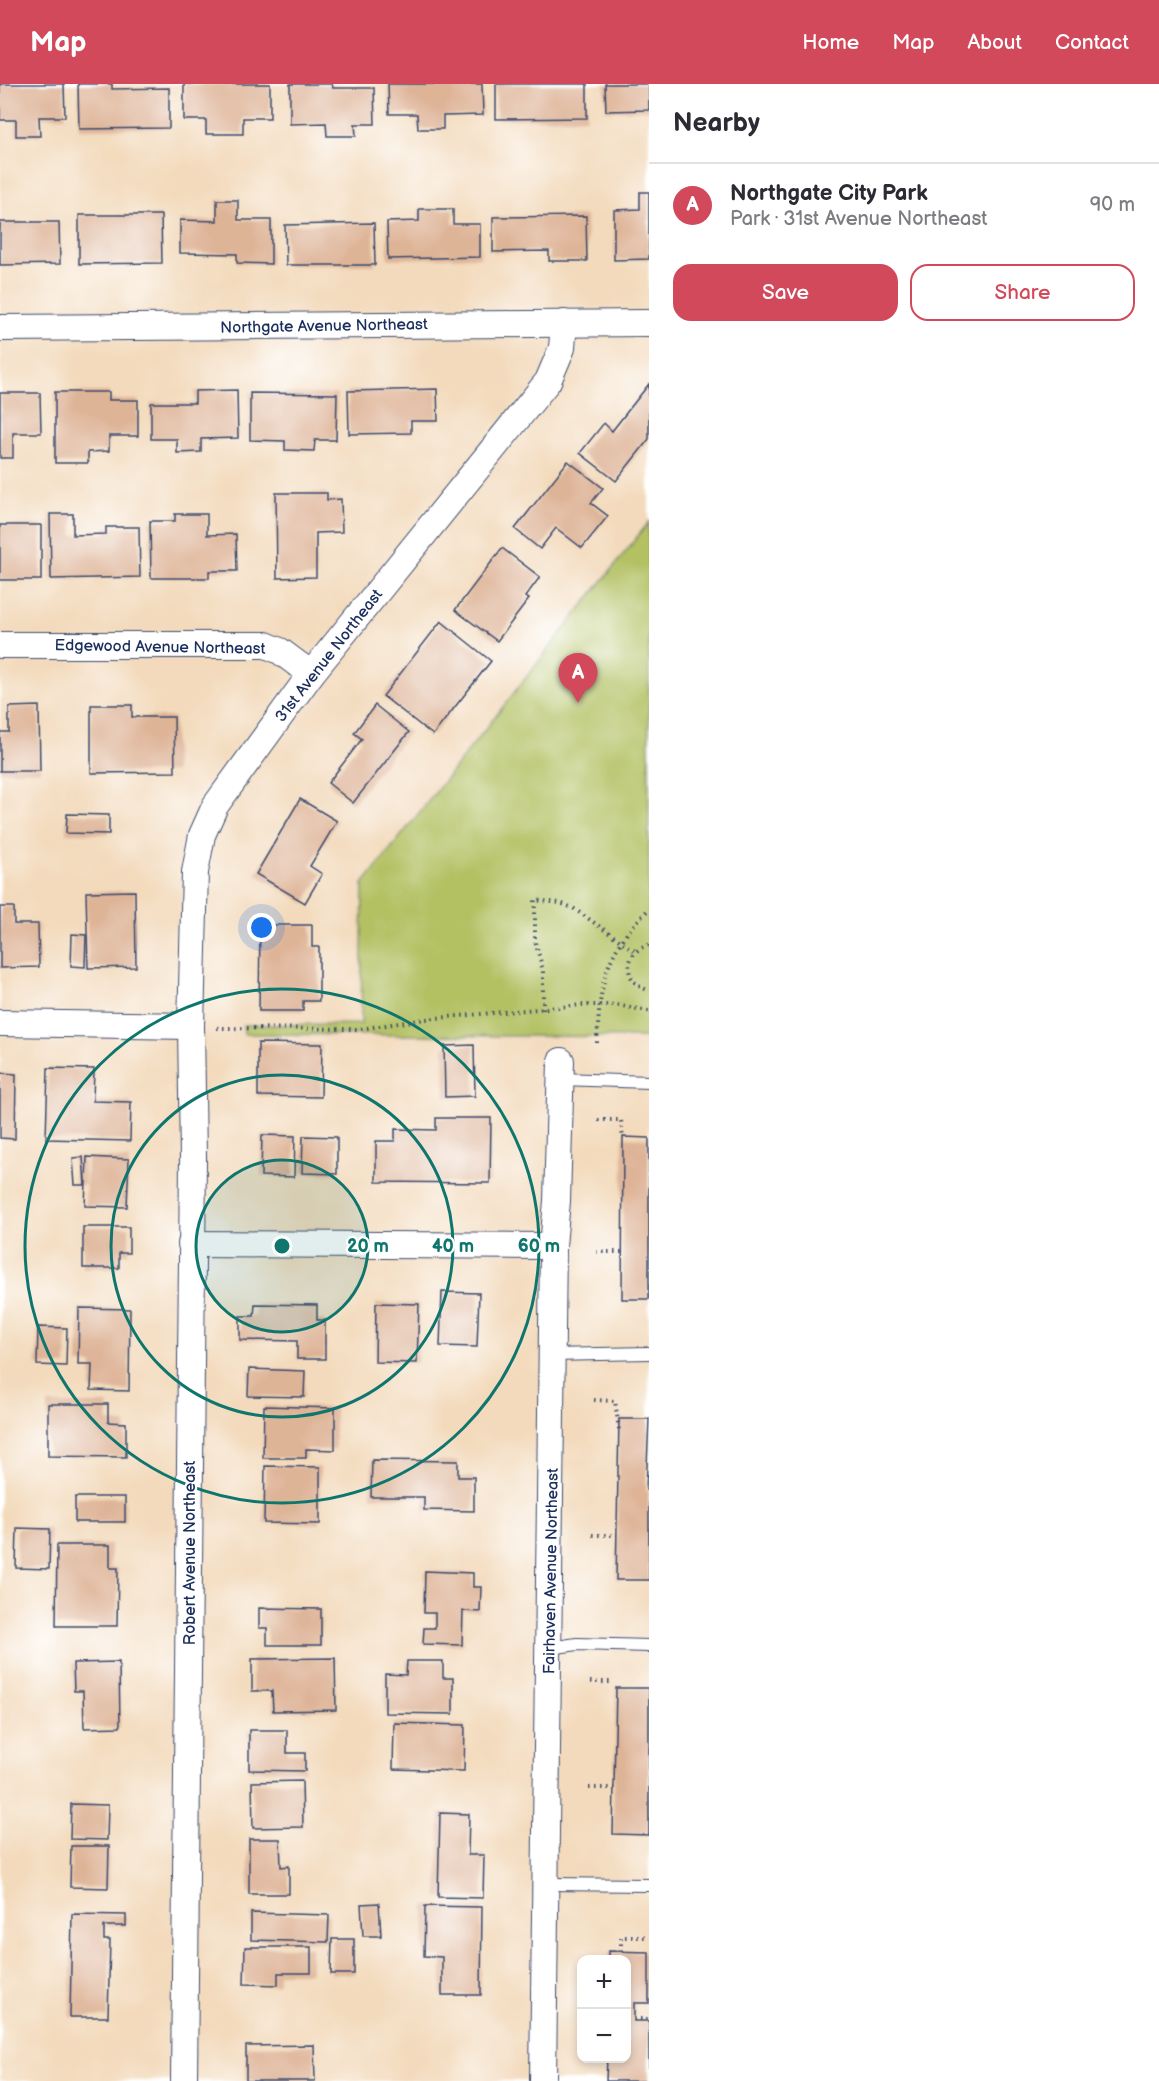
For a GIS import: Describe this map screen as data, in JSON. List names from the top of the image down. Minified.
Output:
{"streets":{"street":["Northgate Avenue Northeast","Edgewood Avenue Northeast","31st Avenue Northeast","Robert Avenue Northeast","Fairhaven Avenue Northeast"]},"crossings":[["Northgate Avenue Northeast","31st Avenue Northeast"],["Edgewood Avenue Northeast","31st Avenue Northeast"],["31st Avenue Northeast","Robert Avenue Northeast"]],"page":{"header":"Map","nav":["Home","Map","About","Contact"],"heading":"Nearby","list":[{"mark":"A","name":"Northgate City Park","note":"Park · 31st Avenue Northeast","value":"90 m"}],"buttons":["Save","Share"],"pins":"A","map_buttons":["+","−"]},"rings":["20 m","40 m","60 m"]}
